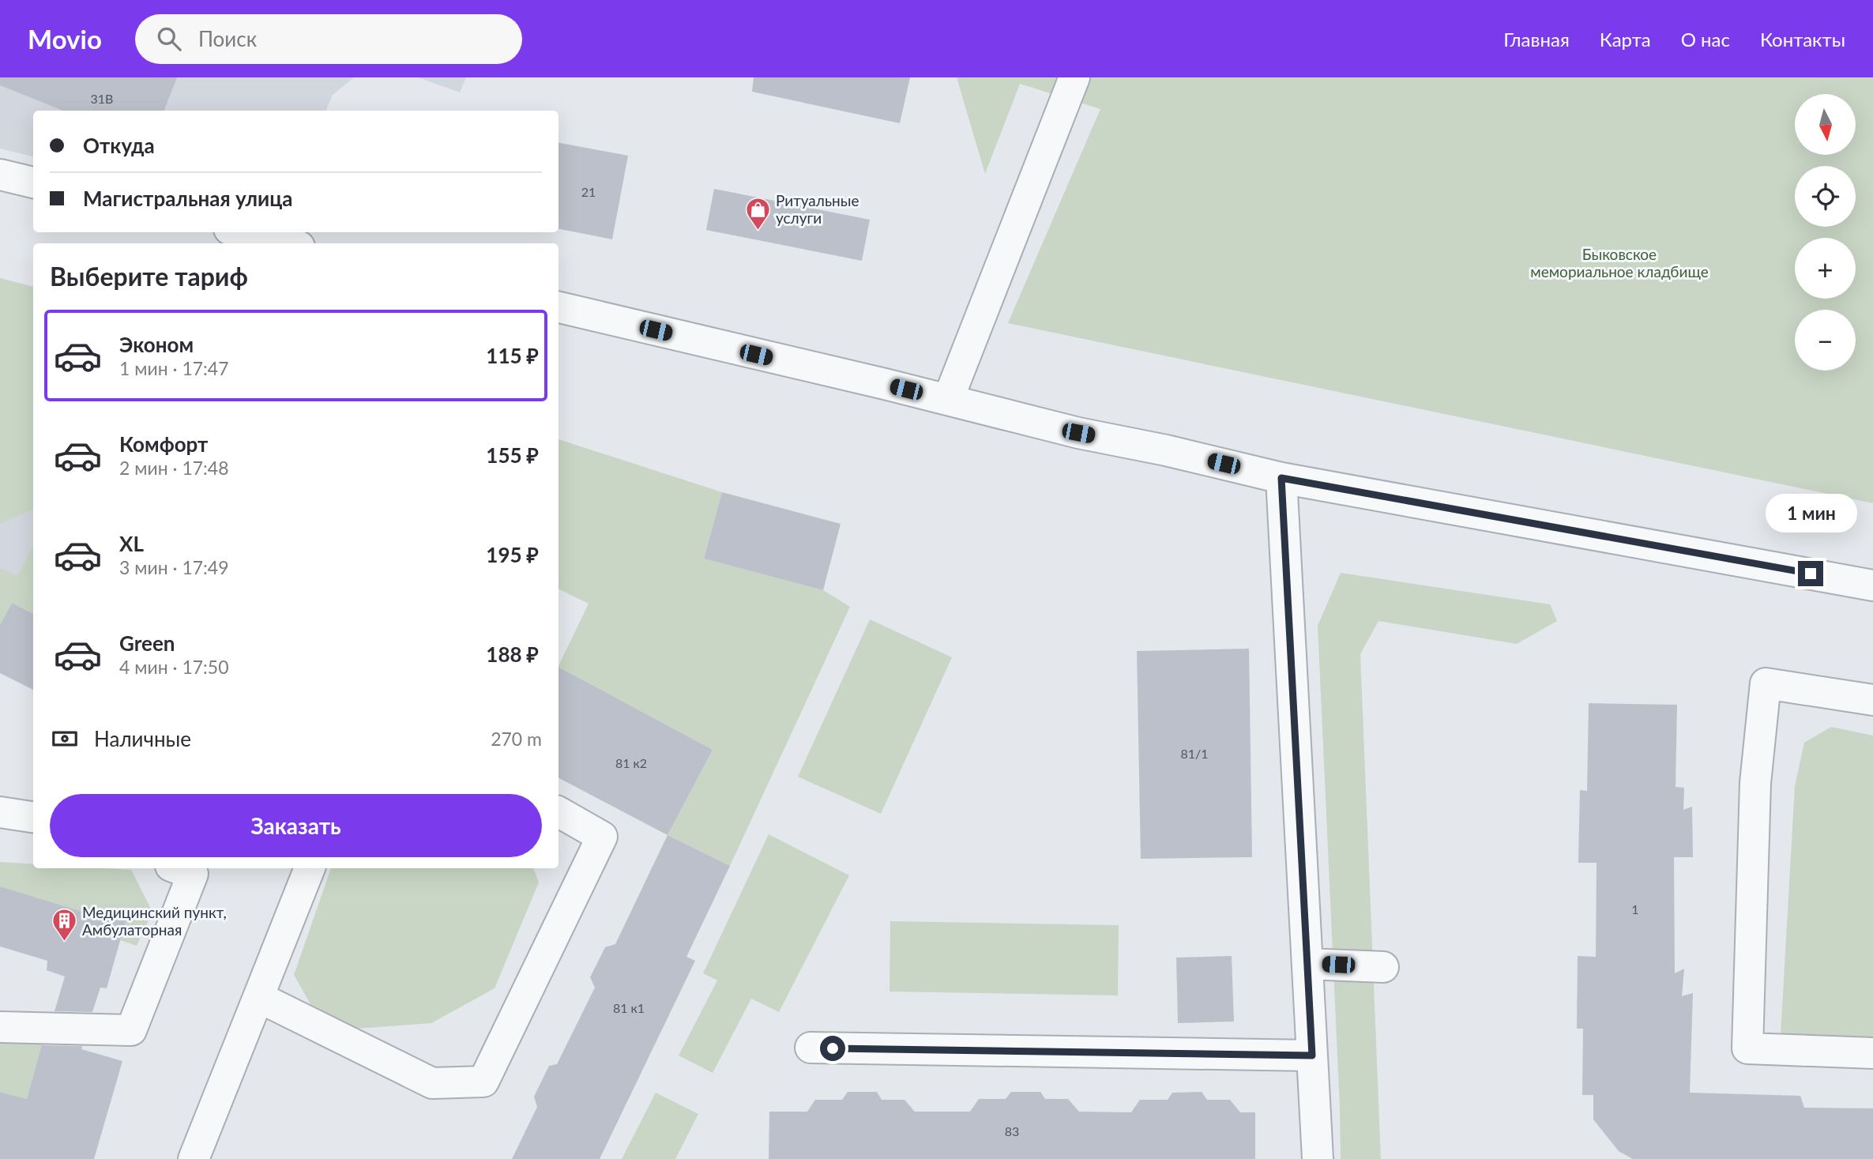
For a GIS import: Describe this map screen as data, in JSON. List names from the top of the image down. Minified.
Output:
{"parks":["Быковское мемориальное кладбище"],"places":{"shop":["Ритуальные услуги"],"building":["Медицинский пункт, Амбулаторная"]},"house_numbers":["31В","21","81/1","81 к2","1","81 к1","83"],"north":"bottom","page":{"header":"Movio","search":"Поиск","nav":["Главная","Карта","О нас","Контакты"],"map_buttons":["+","−"],"banner":["Откуда","Магистральная улица"],"heading":"Выберите тариф","list":[{"name":"Эконом","note":"1 мин · 17:47","value":"115 ₽"},{"name":"Комфорт","note":"2 мин · 17:48","value":"155 ₽"},{"name":"XL","note":"3 мин · 17:49","value":"195 ₽"},{"name":"Green","note":"4 мин · 17:50","value":"188 ₽"}],"bubble":"1 мин","pay":["Наличные","270 m"],"buttons":"Заказать"}}
